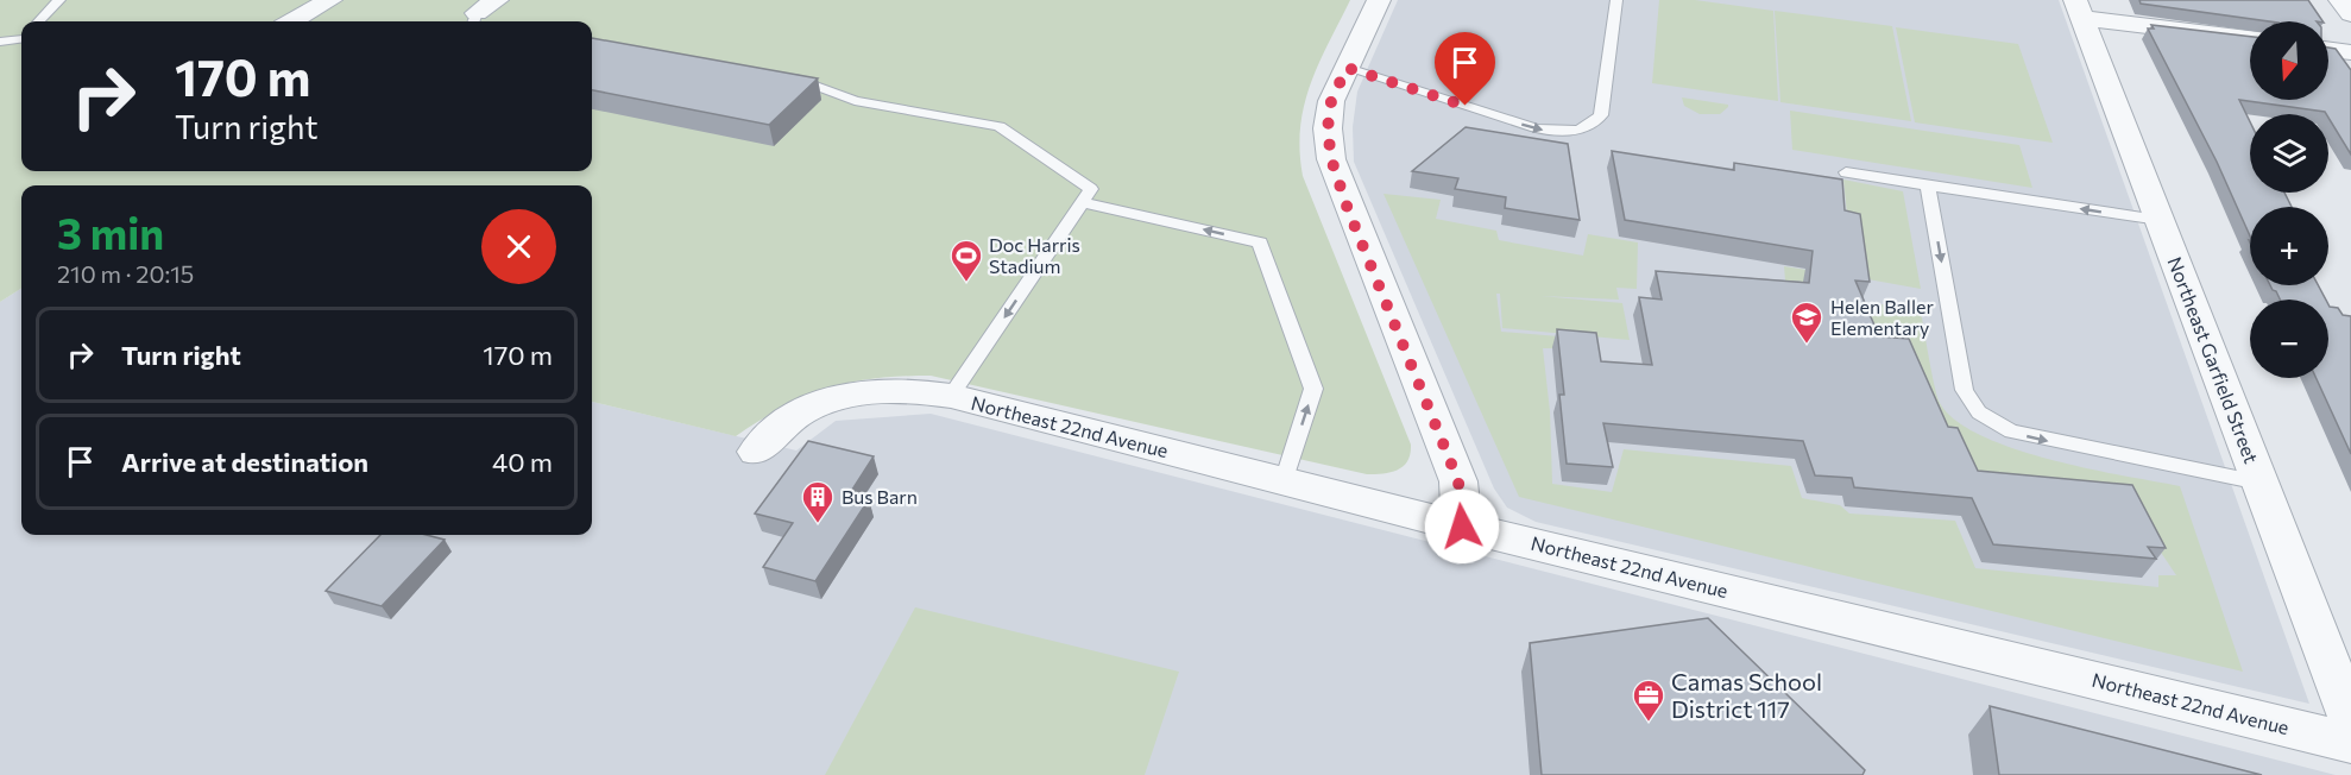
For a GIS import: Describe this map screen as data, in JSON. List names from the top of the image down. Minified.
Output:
{"streets":{"street":["Northeast Garfield Street","Northeast 22nd Avenue"]},"places":{"sports":["Doc Harris Stadium"],"school or university":["Helen Baller Elementary"],"building":["Bus Barn"],"office":["Camas School District 117"]},"north":"bottom","page":{"map_buttons":["+","−"],"turn":["170 m","Turn right"],"heading":["3 min","210 m · 20:15"],"list":[{"name":"Turn right","value":"170 m"},{"name":"Arrive at destination","value":"40 m"}]}}
